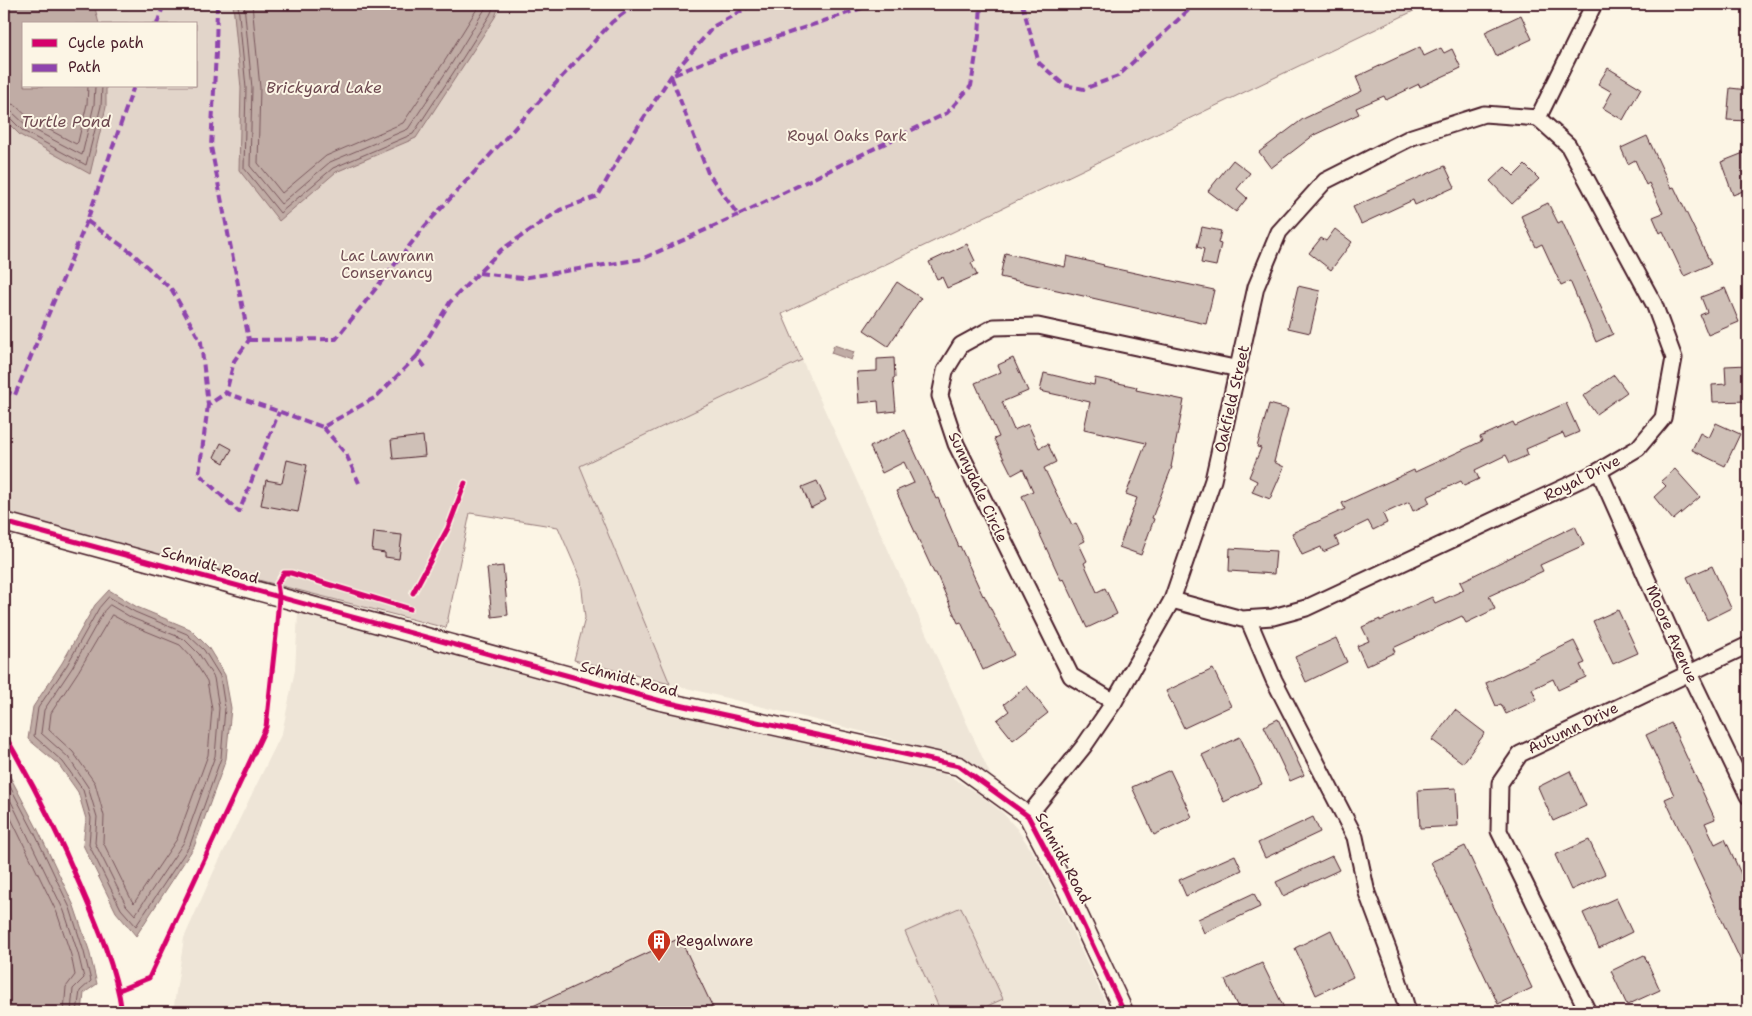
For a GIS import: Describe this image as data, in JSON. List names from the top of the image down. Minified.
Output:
{"streets":{"street":["Oakfield Street","Royal Drive","Sunnydale Circle","Schmidt Road","Moore Avenue","Autumn Drive"]},"crossings":[["Oakfield Street","Royal Drive"],["Oakfield Street","Sunnydale Circle"],["Oakfield Street","Schmidt Road"],["Royal Drive","Moore Avenue"],["Moore Avenue","Autumn Drive"]],"water":["Brickyard Lake","Turtle Pond"],"parks":["Royal Oaks Park","Lac Lawrann Conservancy"],"places":{"building":["Regalware"]},"legend":["Cycle path","Path"]}
